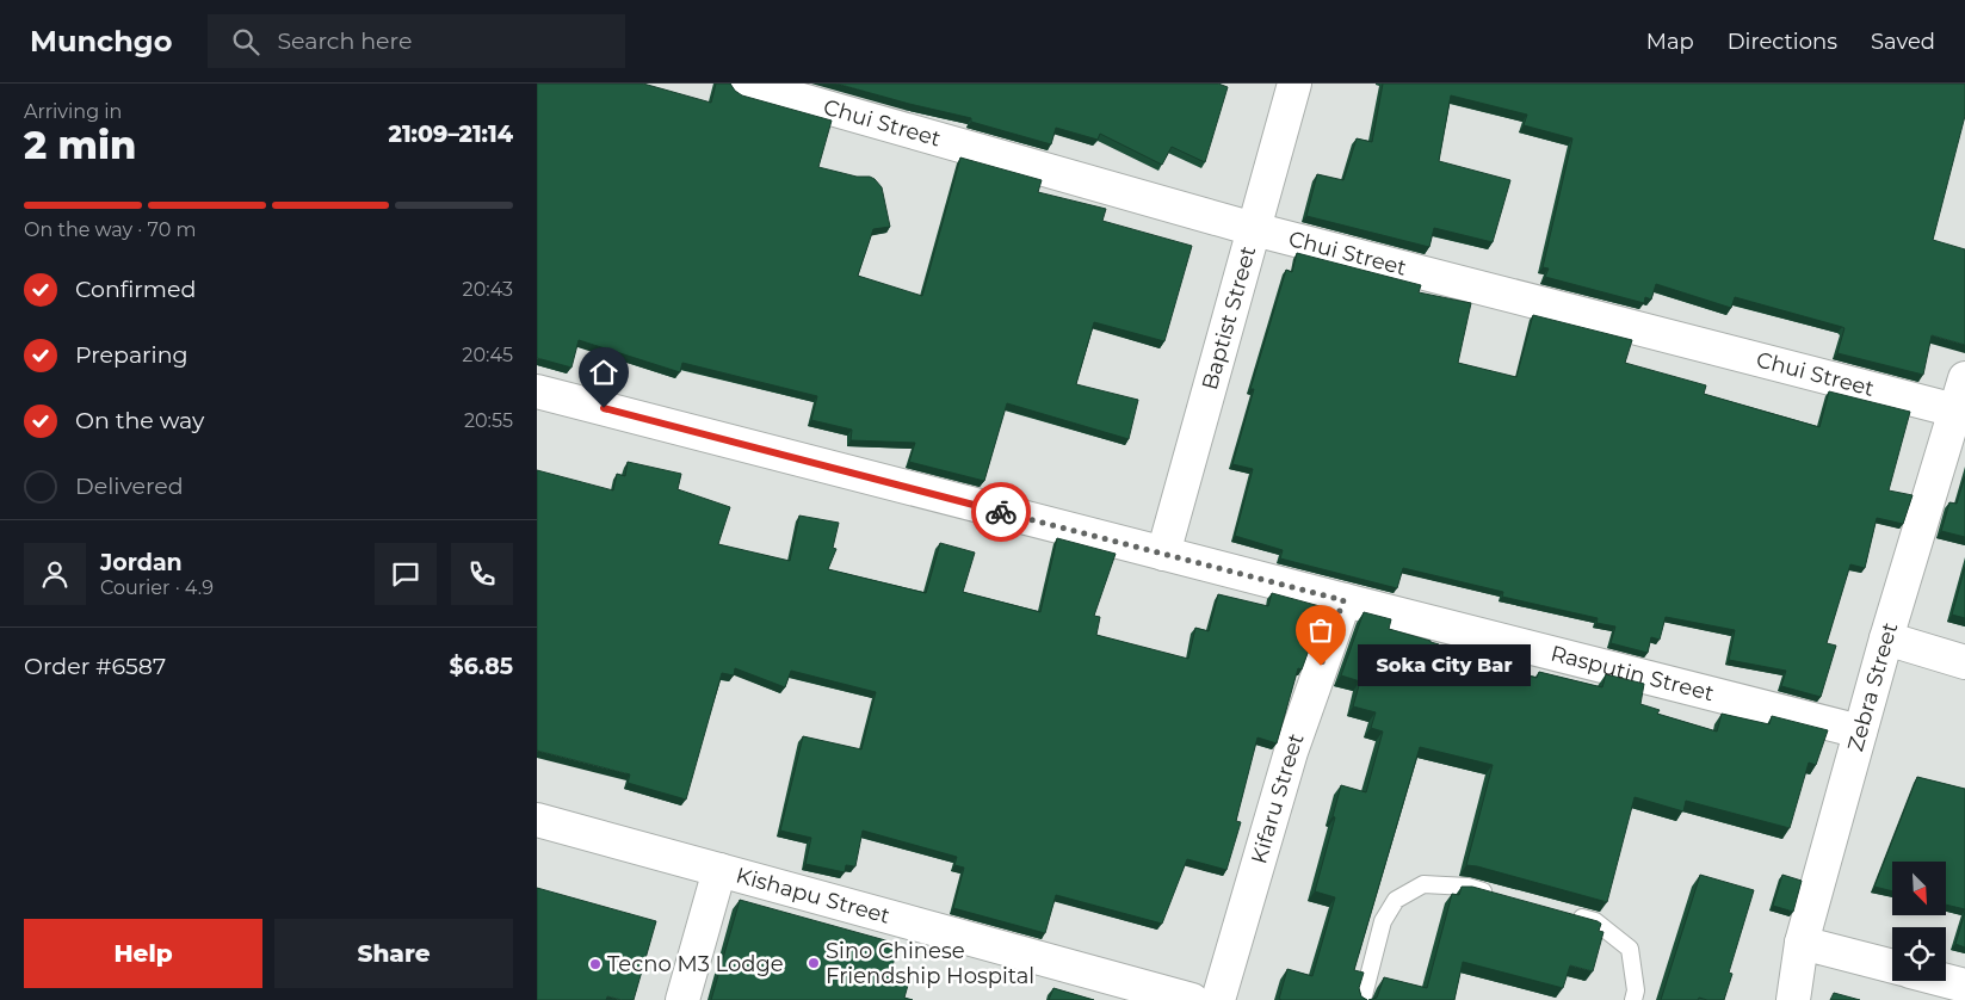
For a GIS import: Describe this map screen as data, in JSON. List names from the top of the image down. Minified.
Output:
{"streets":{"street":["Chui Street","Baptist Street","Rasputin Street","Zebra Street","Kifaru Street","Kishapu Street"]},"crossings":[["Chui Street","Baptist Street"],["Chui Street","Zebra Street"],["Baptist Street","Rasputin Street"],["Rasputin Street","Zebra Street"],["Rasputin Street","Kifaru Street"]],"places":["Soka City Bar","Sino Chinese Friendship Hospital","Tecno M3 Lodge"],"north":"bottom right","page":{"header":"Munchgo","search":"Search here","nav":["Map","Directions","Saved"],"heading":["2 min","Arriving in","21:09–21:14"],"panel":["Jordan","Courier · 4.9","Order #6587","$6.85"],"bar":"On the way · 70 m","list":[["Confirmed","20:43"],["Preparing","20:45"],["On the way","20:55"],"Delivered"],"bubble":"Soka City Bar","buttons":["Help","Share"]}}
